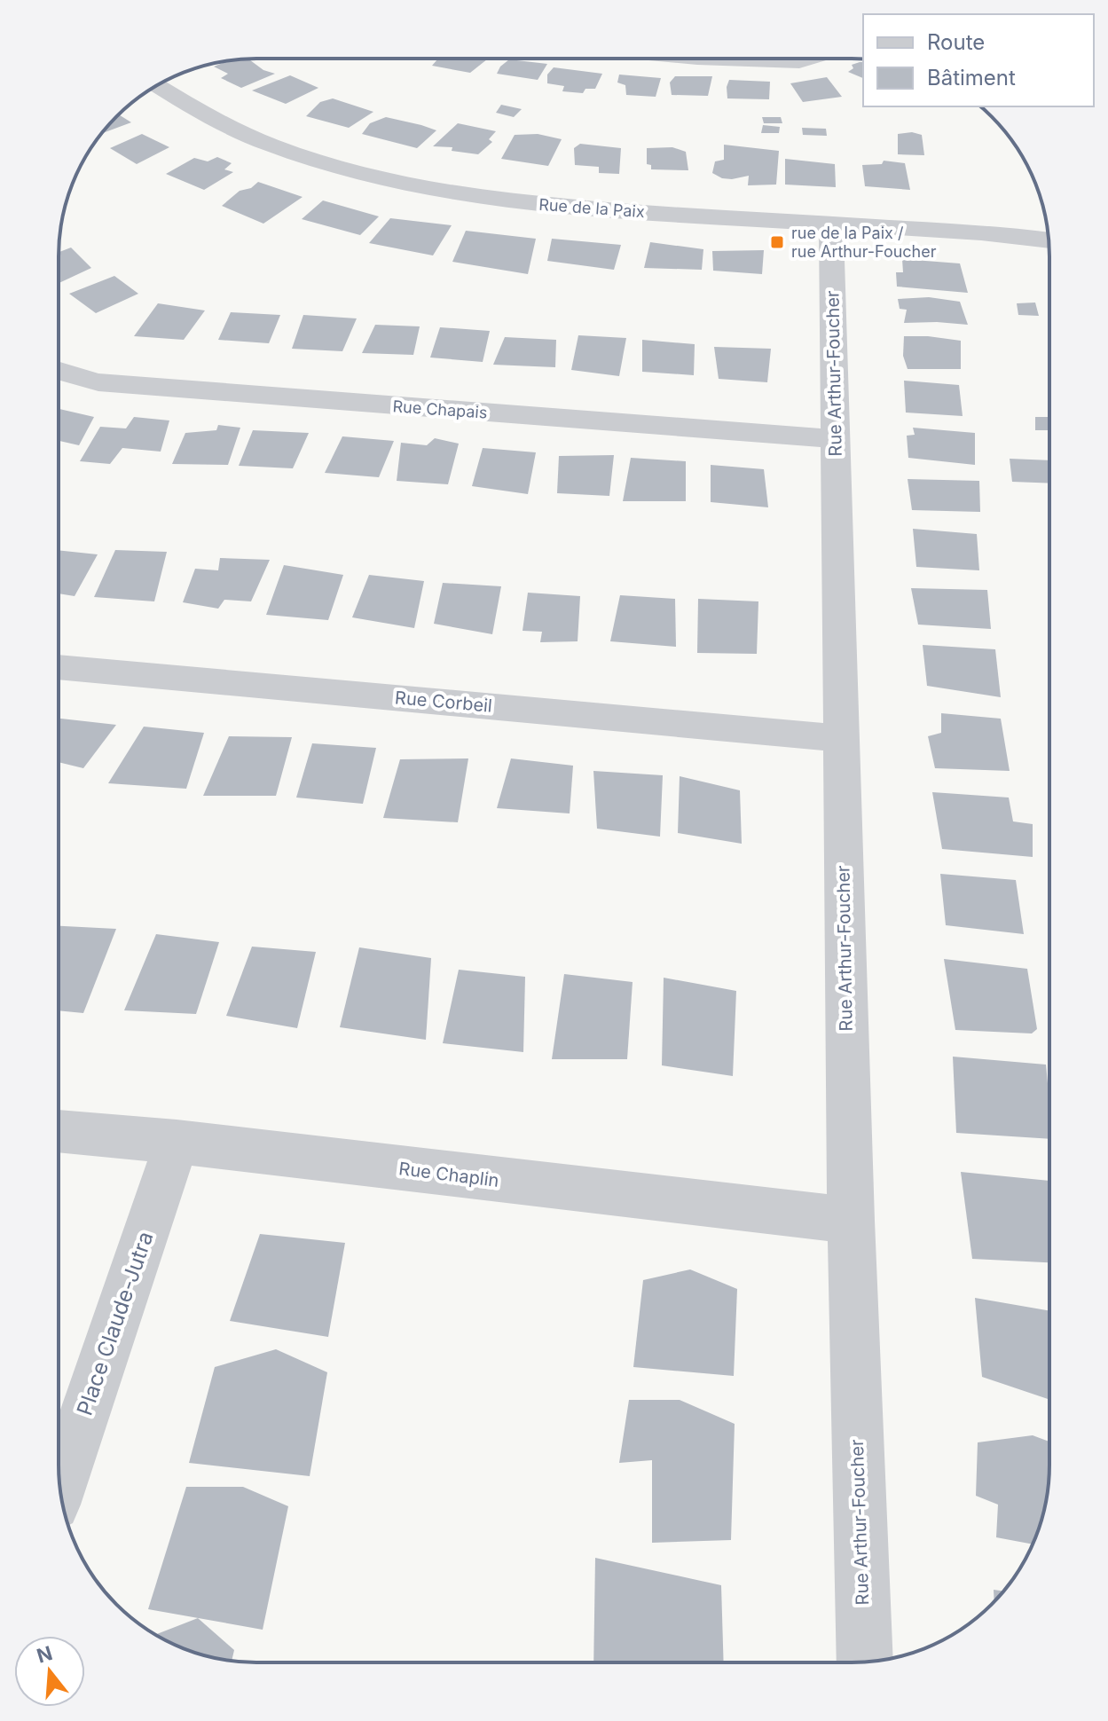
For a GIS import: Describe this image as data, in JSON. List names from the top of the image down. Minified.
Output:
{"streets":{"street":["Rue de la Paix","Rue Arthur-Foucher","Rue Chapais","Rue Corbeil","Rue Chaplin","Place Claude-Jutra"]},"crossings":[["Rue de la Paix","Rue Arthur-Foucher"],["Rue Arthur-Foucher","Rue Chapais"],["Rue Arthur-Foucher","Rue Corbeil"],["Rue Arthur-Foucher","Rue Chaplin"],["Rue Chaplin","Place Claude-Jutra"]],"places":{"transit":["rue de la Paix / rue Arthur-Foucher"]},"legend":["Route","Bâtiment"],"north":"top"}
